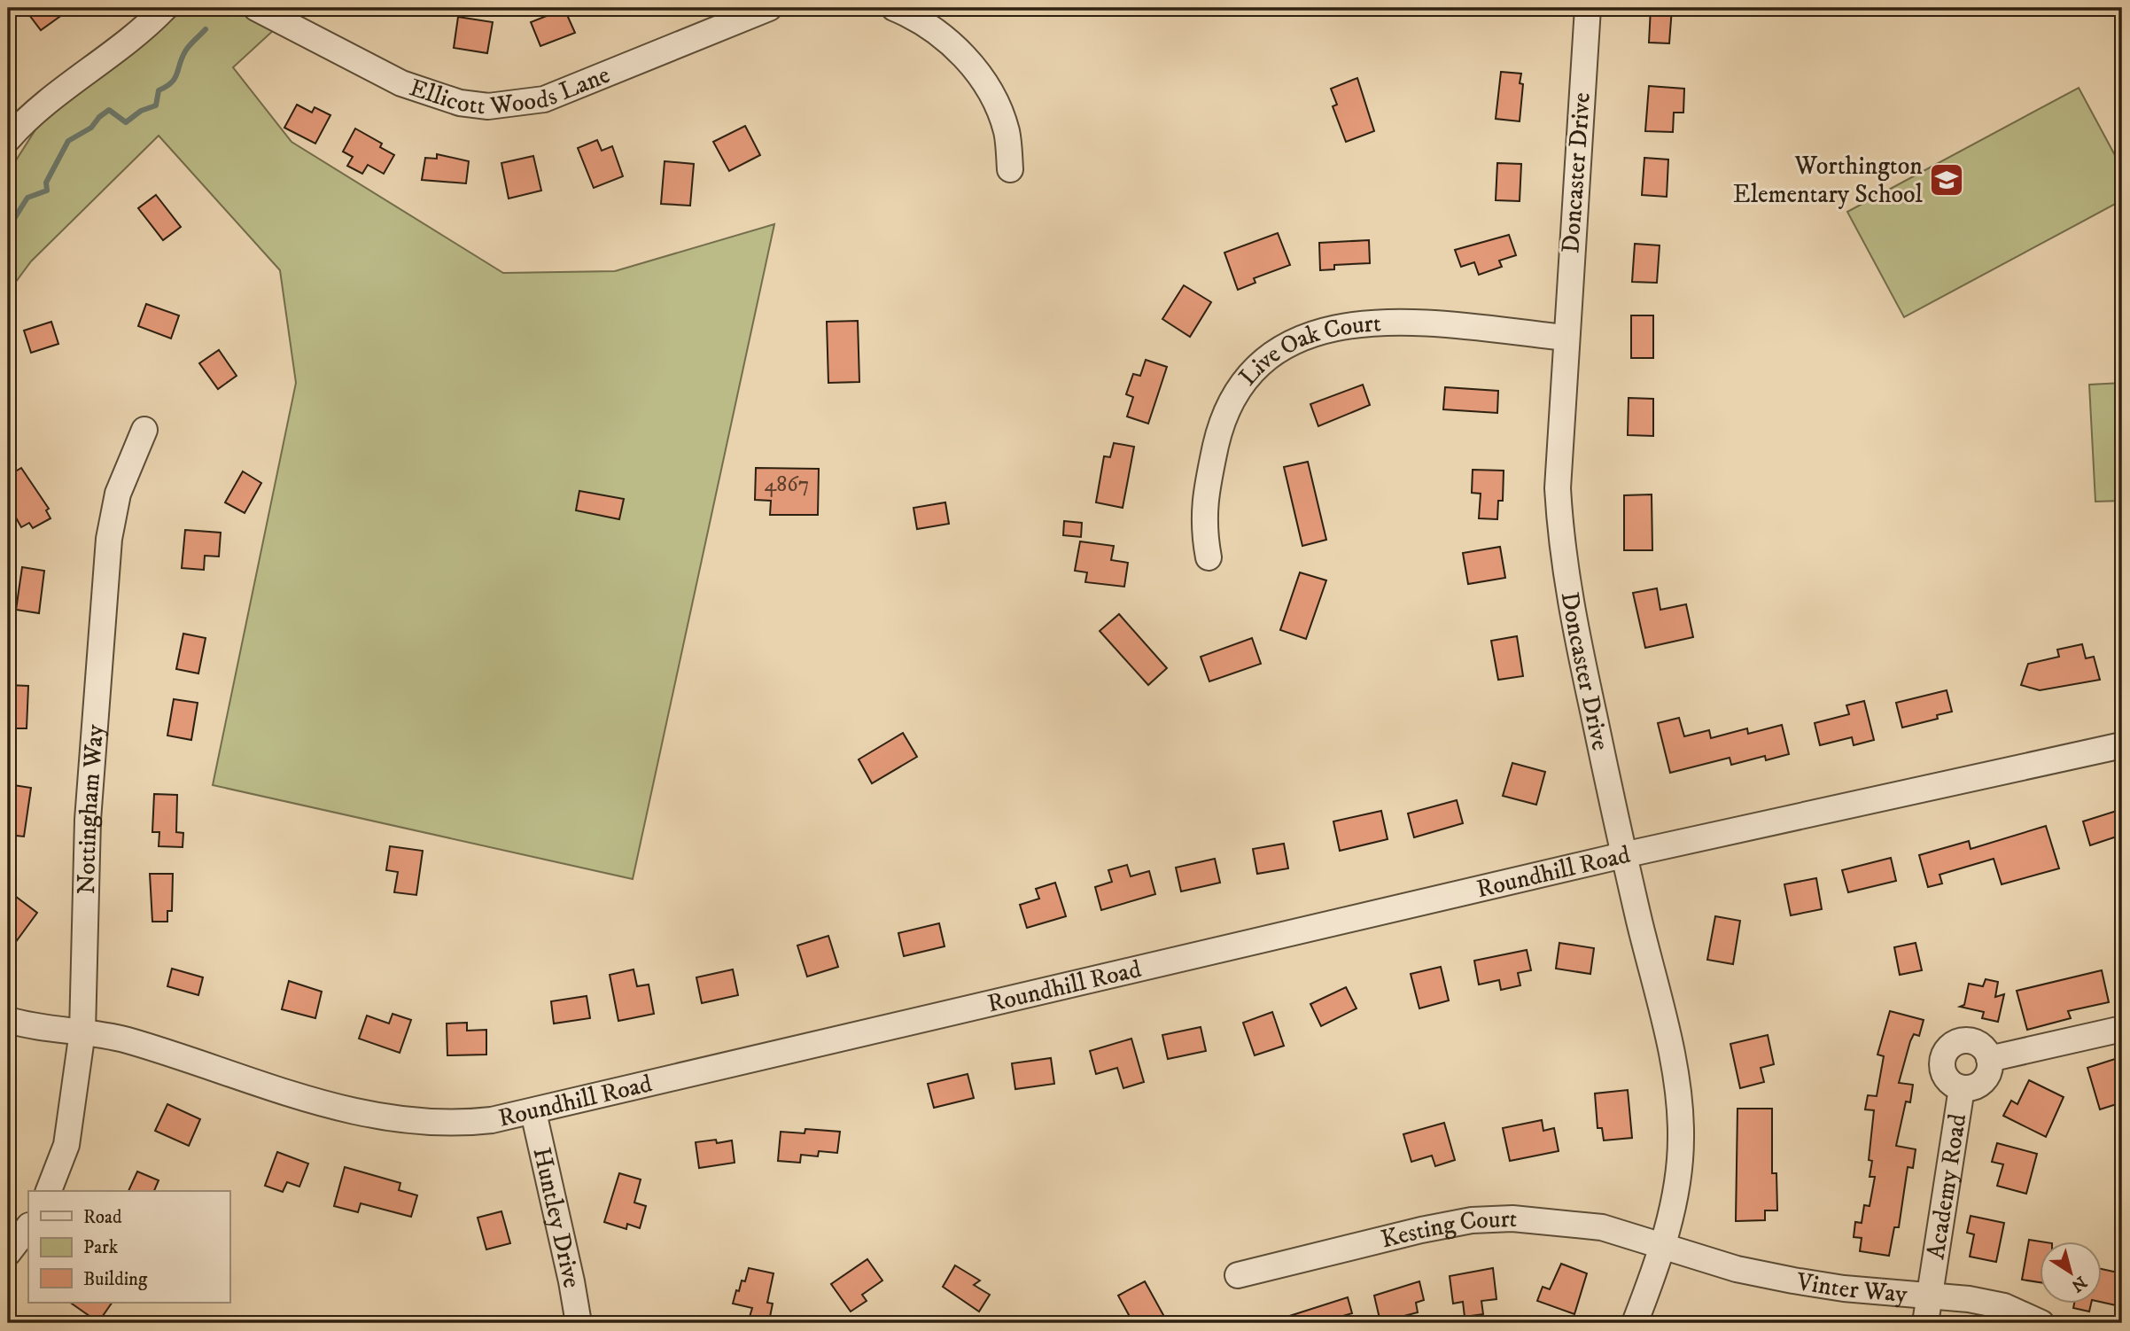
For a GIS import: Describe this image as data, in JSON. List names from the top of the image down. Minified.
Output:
{"streets":{"street":["Ellicott Woods Lane","Doncaster Drive","Live Oak Court","Nottingham Way","Roundhill Road","Academy Road","Huntley Drive","Kesting Court","Vinter Way"]},"crossings":[["Doncaster Drive","Live Oak Court"],["Doncaster Drive","Roundhill Road"],["Doncaster Drive","Kesting Court"],["Doncaster Drive","Vinter Way"],["Nottingham Way","Roundhill Road"],["Roundhill Road","Huntley Drive"],["Academy Road","Vinter Way"],["Kesting Court","Vinter Way"]],"places":{"school or university":["Worthington Elementary School"]},"house_numbers":["4867"],"legend":["Road","Park","Building"],"north":"bottom right"}
